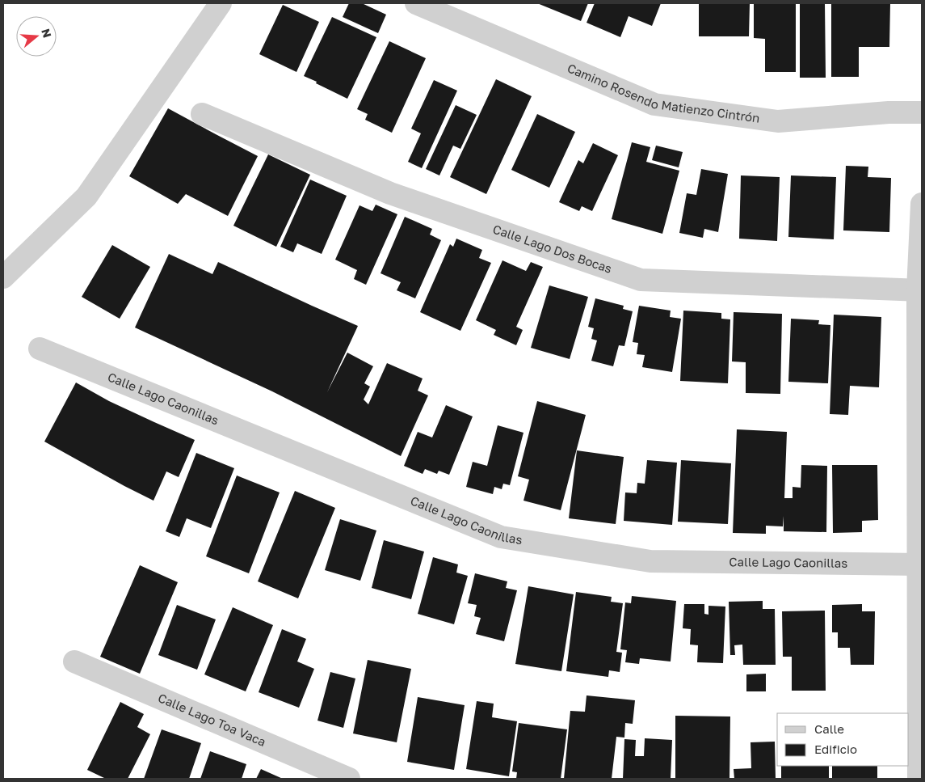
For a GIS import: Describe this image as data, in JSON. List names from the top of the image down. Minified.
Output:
{"streets":{"street":["Camino Rosendo Matienzo Cintrón","Calle Lago Dos Bocas","Calle Lago Caonillas","Calle Lago Toa Vaca"]},"legend":["Calle","Edificio"],"north":"right"}
